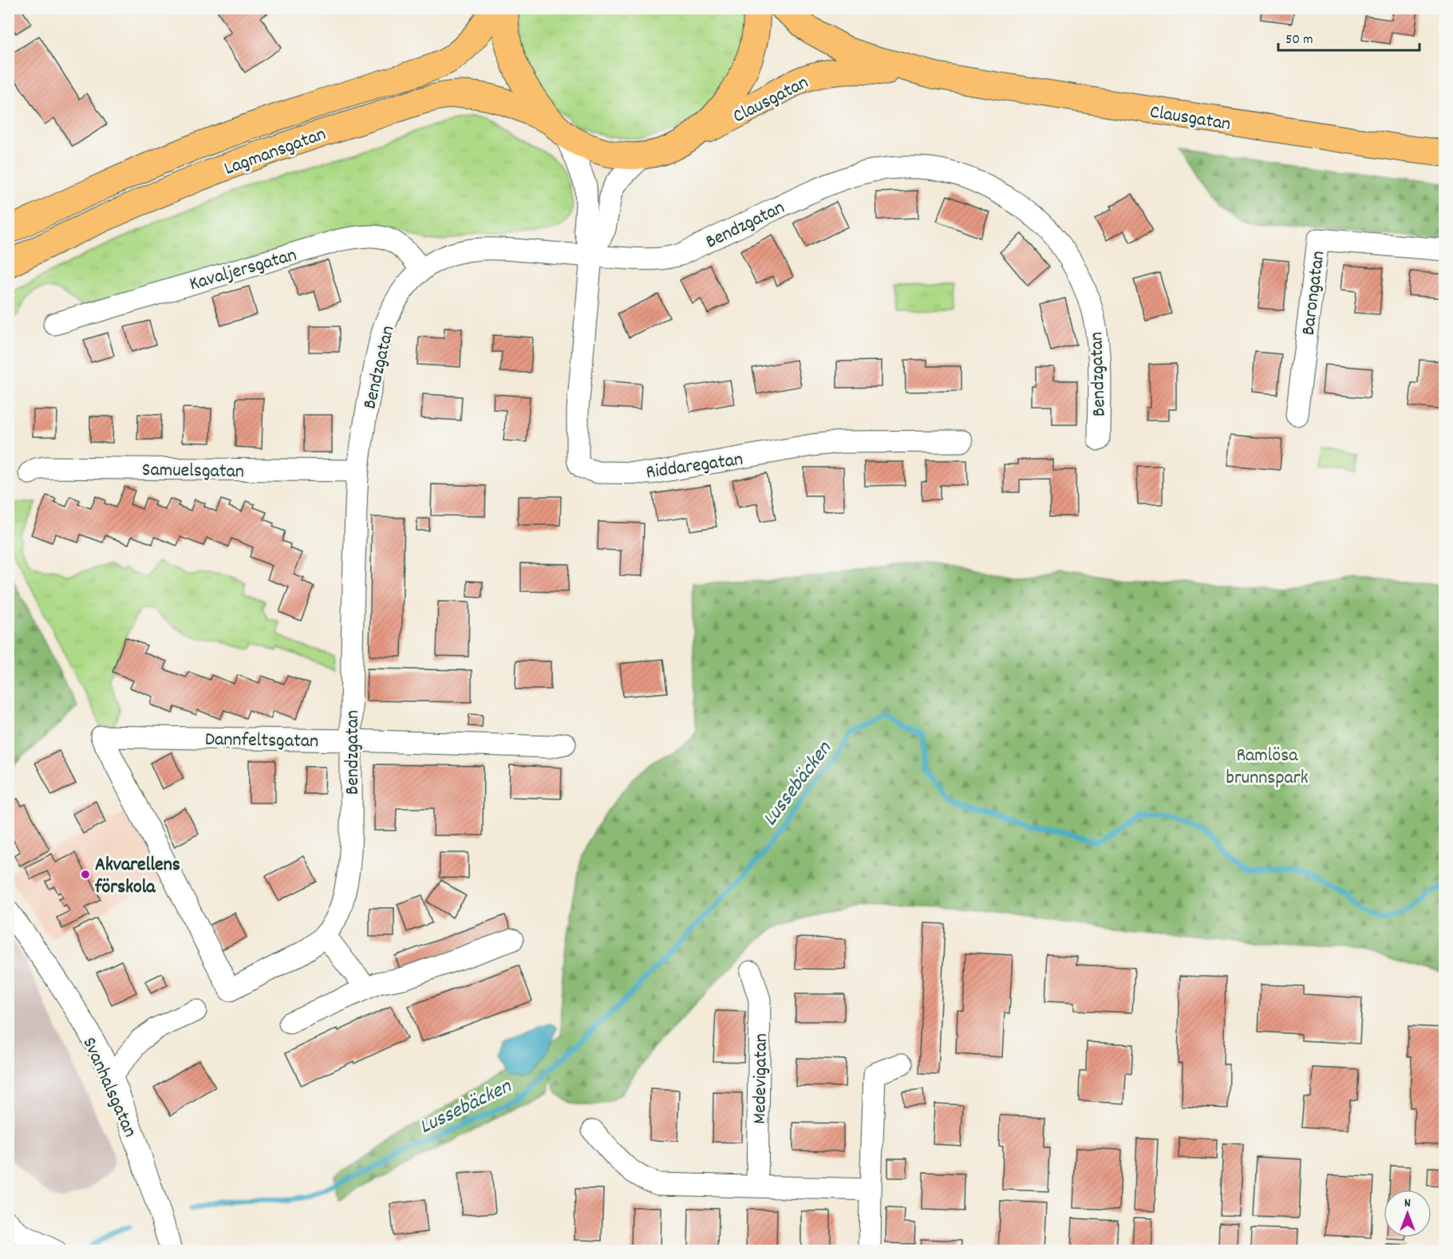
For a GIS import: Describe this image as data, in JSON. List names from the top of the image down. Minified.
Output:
{"streets":{"main road":["Clausgatan","Lagmansgatan"],"street":["Bendzgatan","Kavaljersgatan","Barongatan","Riddaregatan","Samuelsgatan","Dannfeltsgatan","Medevigatan","Svanhalsgatan"]},"crossings":[["Lagmansgatan","Riddaregatan"],["Bendzgatan","Kavaljersgatan"],["Bendzgatan","Riddaregatan"],["Bendzgatan","Samuelsgatan"],["Bendzgatan","Dannfeltsgatan"]],"water":["Lussebäcken"],"parks":["Ramlösa brunnspark"],"places":["Akvarellens förskola"],"scale_bar":"50 m","north":"top"}
